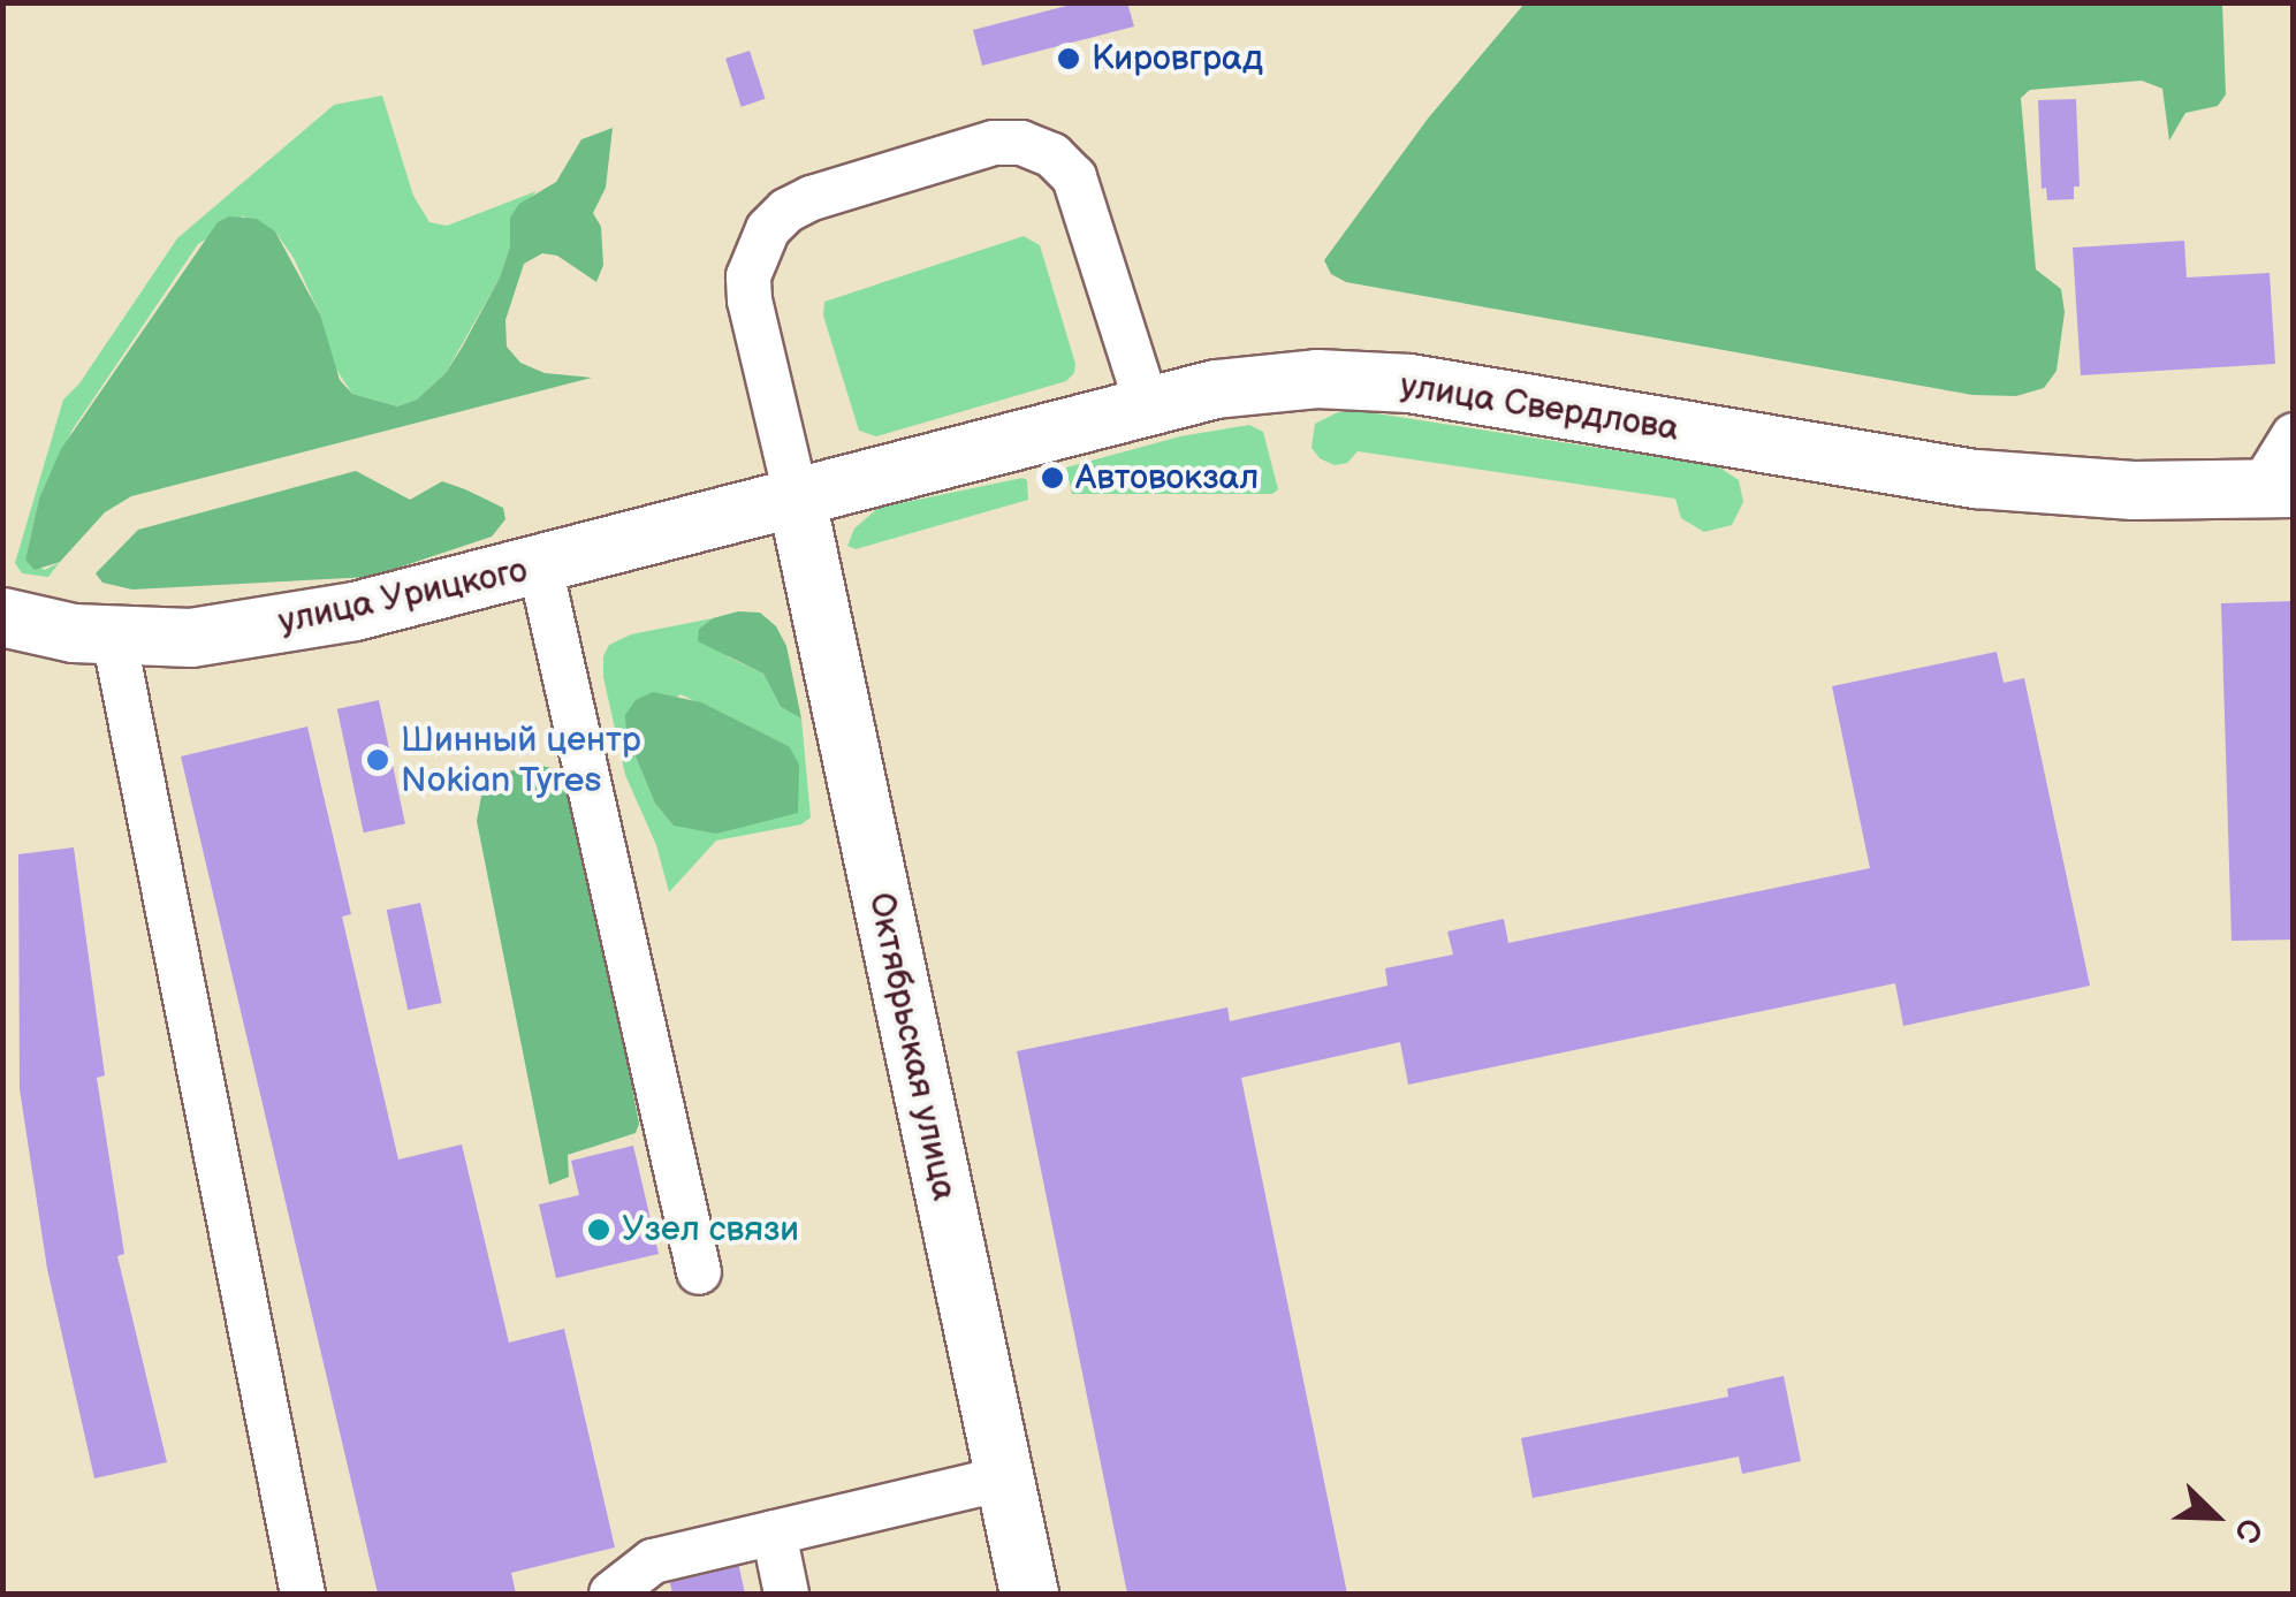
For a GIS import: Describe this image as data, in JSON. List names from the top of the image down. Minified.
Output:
{"streets":{"main road":["улица Свердлова","улица Урицкого","Октябрьская улица"]},"crossings":[["улица Свердлова","улица Урицкого"],["улица Свердлова","Октябрьская улица"],["улица Урицкого","Октябрьская улица"]],"places":["Кировград","Автовокзал","Шинный центр Nokian Tyres","Узел связи"],"north":"bottom right"}
